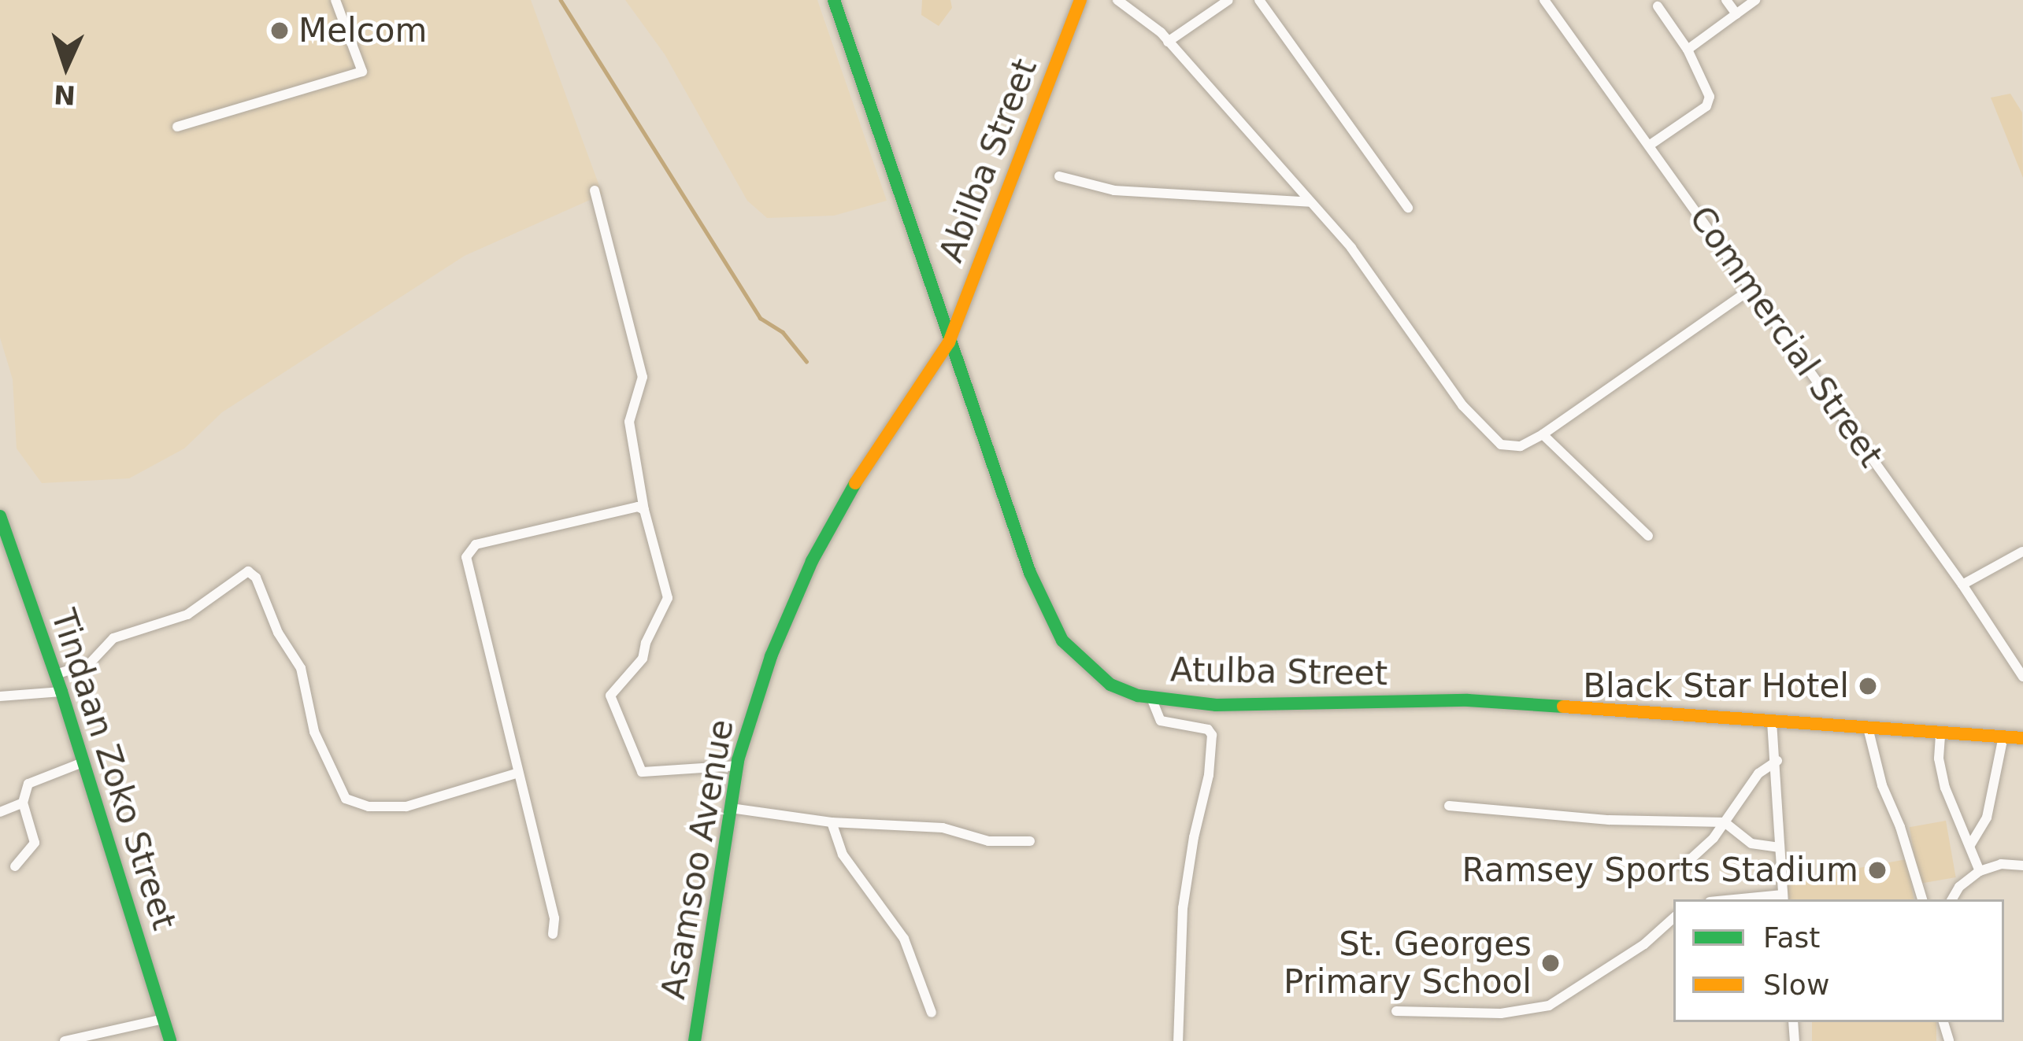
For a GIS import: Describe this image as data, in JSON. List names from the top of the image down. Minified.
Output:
{"streets":{"street":["Abilba Street","Commercial Street","Atulba Street","Tindaan Zoko Street","Asamsoo Avenue"]},"crossings":[["Abilba Street","Atulba Street"],["Abilba Street","Asamsoo Avenue"],["Atulba Street","Asamsoo Avenue"]],"places":["Melcom","Black Star Hotel","Ramsey Sports Stadium","St. Georges Primary School"],"legend":["Fast","Slow"],"north":"bottom"}
